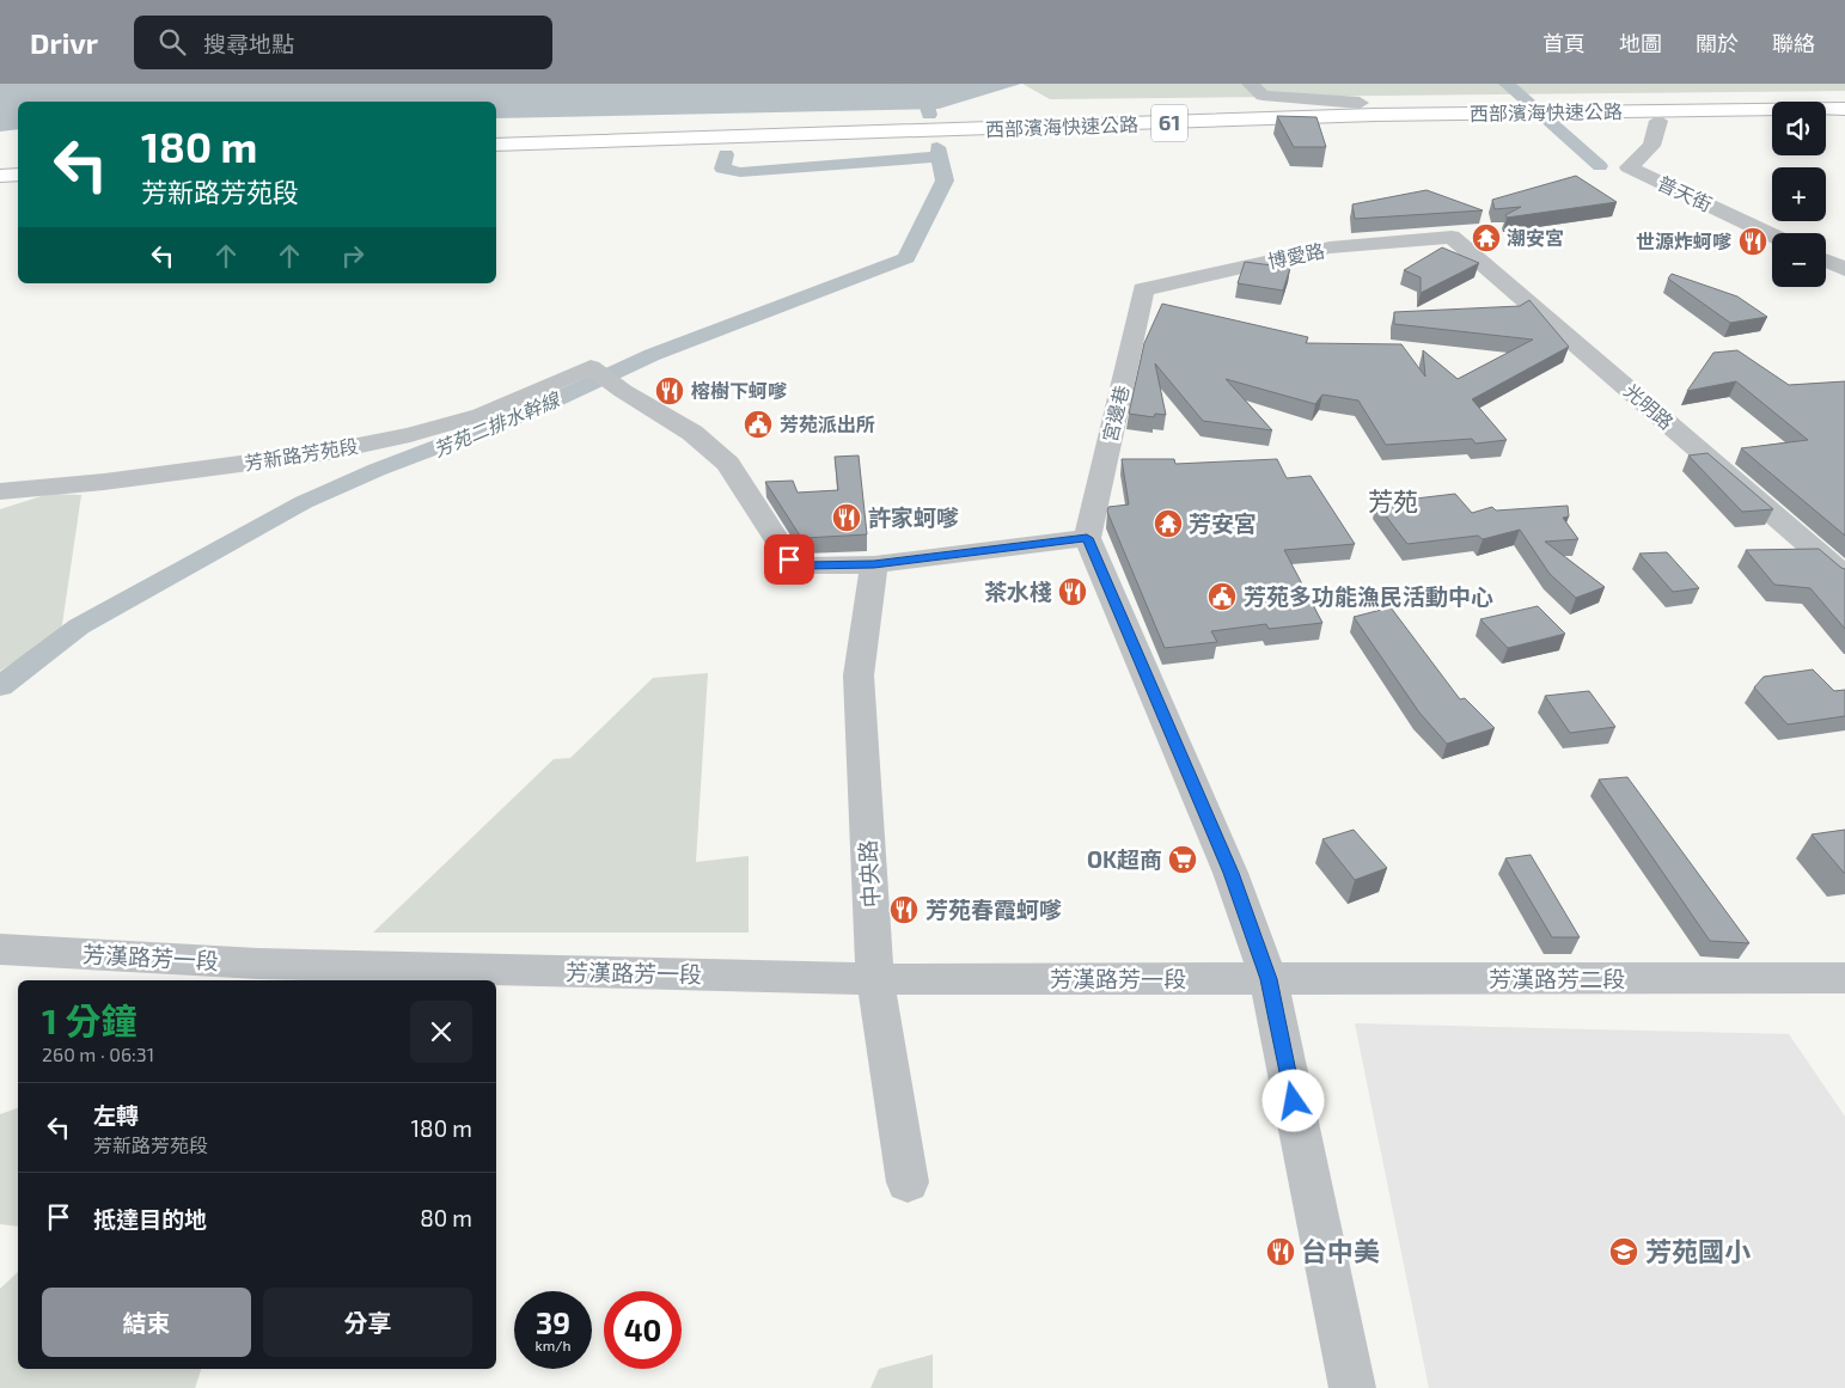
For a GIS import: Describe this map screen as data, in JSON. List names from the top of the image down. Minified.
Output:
{"streets":{"highway":["西部濱海快速公路","61"],"street":["普天街","博愛路","光明路","宮邊巷","芳新路芳苑段","中央路","芳漢路芳一段","芳漢路芳二段"]},"crossings":[["博愛路","光明路"],["博愛路","宮邊巷"],["芳新路芳苑段","中央路"],["中央路","芳漢路芳一段"],["芳漢路芳一段","芳漢路芳二段"]],"districts":["芳苑"],"water":["芳苑二排水幹線"],"places":{"temple":["潮安宮","芳安宮"],"restaurant":["世源炸蚵嗲","榕樹下蚵嗲","許家蚵嗲","茶水棧","芳苑春霞蚵嗲","台中美"],"public building":["芳苑派出所","芳苑多功能漁民活動中心"],"supermarket":["OK超商"],"school or university":["芳苑國小"]},"page":{"header":"Drivr","search":"搜尋地點","nav":["首頁","地圖","關於","聯絡"],"map_buttons":["+","−"],"turn":["180 m","芳新路芳苑段"],"heading":["1 分鐘","260 m · 06:31"],"list":[{"name":"左轉","note":"芳新路芳苑段","value":"180 m"},{"name":"抵達目的地","value":"80 m"}],"buttons":["結束","分享"],"speed":"39 km/h","limit":"40"}}
